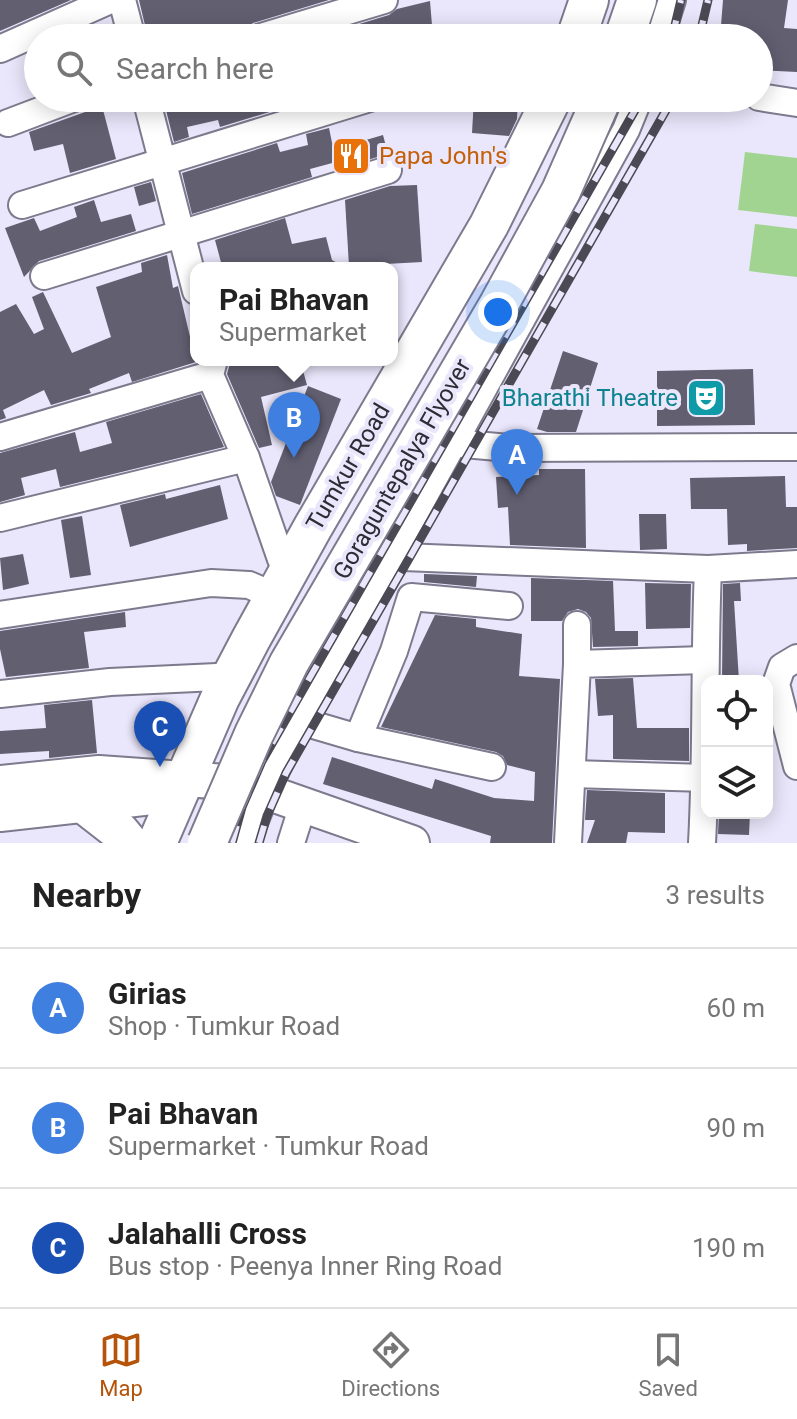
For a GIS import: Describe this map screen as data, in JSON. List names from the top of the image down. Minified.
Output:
{"streets":{"highway":["Tumkur Road","Goraguntepalya Flyover"]},"places":{"restaurant":["Papa John's"],"theatre":["Bharathi Theatre"]},"page":{"search":"Search here","popup":["Pai Bhavan","Supermarket"],"pins":["B","A","C"],"heading":["Nearby","3 results"],"list":[{"mark":"A","name":"Girias","note":"Shop · Tumkur Road","value":"60 m"},{"mark":"B","name":"Pai Bhavan","note":"Supermarket · Tumkur Road","value":"90 m"},{"mark":"C","name":"Jalahalli Cross","note":"Bus stop · Peenya Inner Ring Road","value":"190 m"}],"nav":["Map","Directions","Saved"]}}
